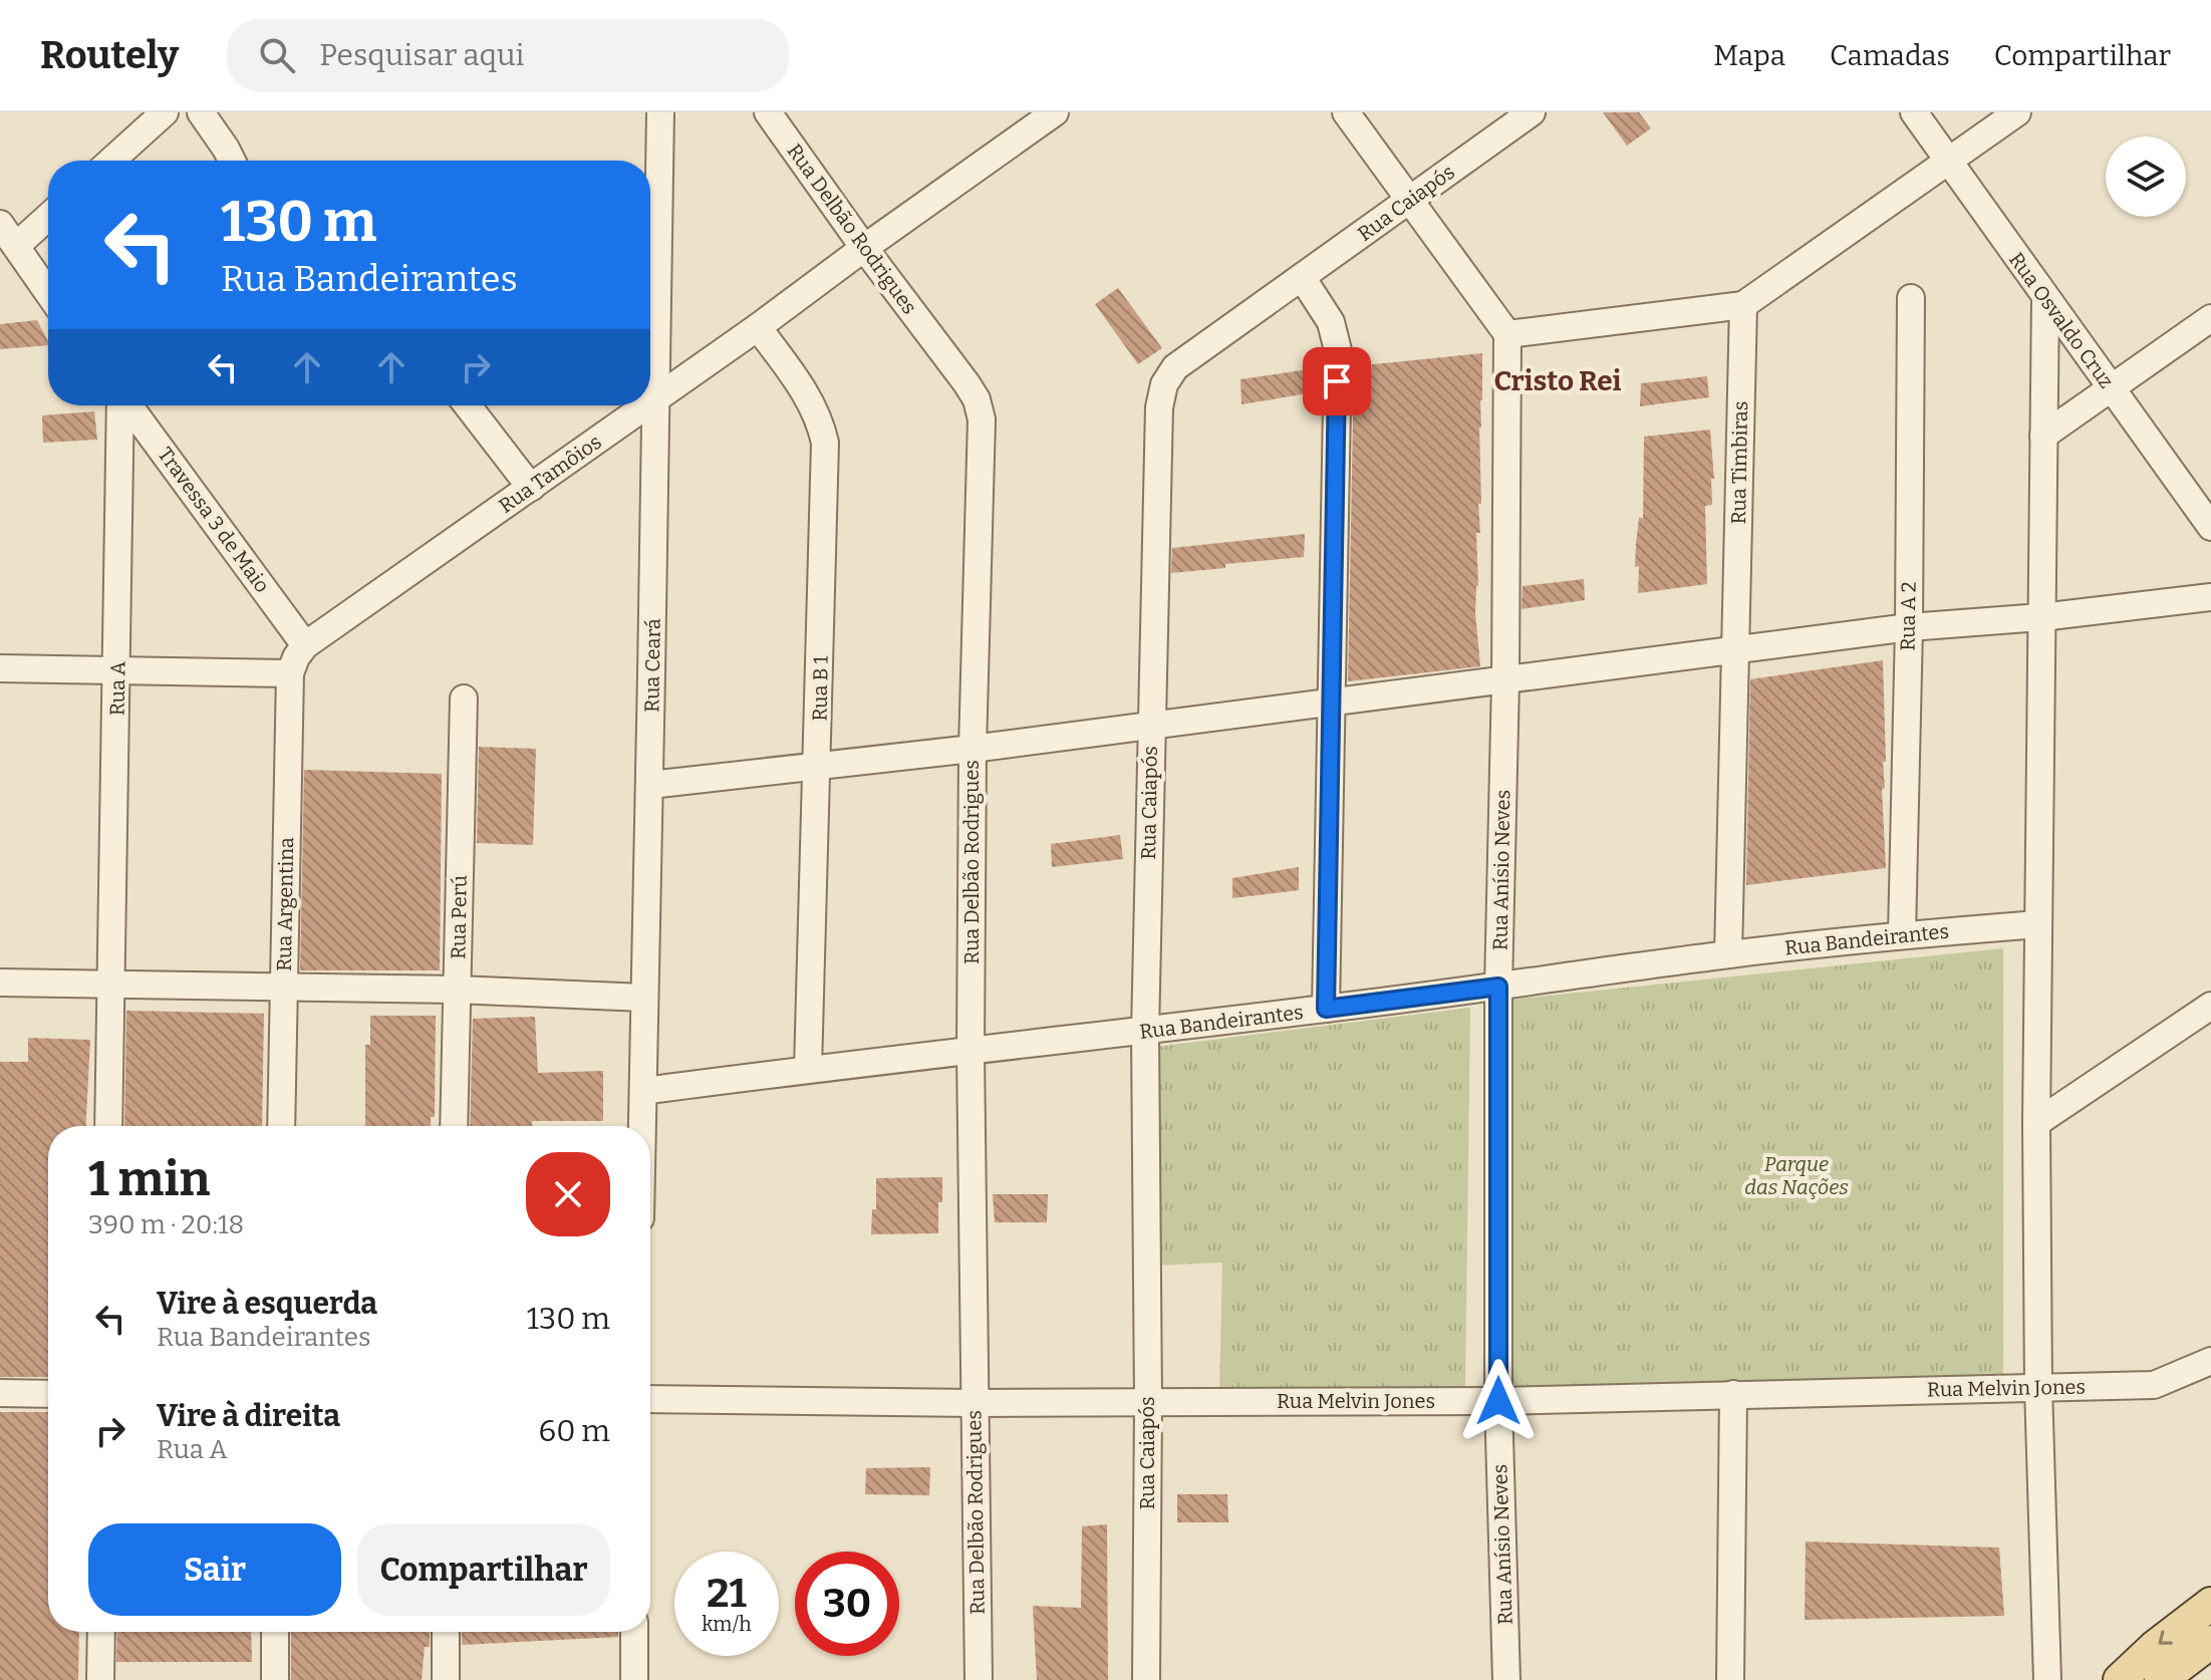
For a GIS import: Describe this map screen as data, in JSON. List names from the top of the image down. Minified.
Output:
{"streets":{"street":["Rua Caiapós","Rua Delbão Rodrigues","Rua Osvaldo Cruz","Rua Timbiras","Rua Tamôios","Travessa 3 de Maio","Rua A 2","Rua Ceará","Rua A","Rua B 1","Rua Anísio Neves","Rua Argentina","Rua Perú","Rua Bandeirantes","Rua Melvin Jones"]},"crossings":[["Rua Caiapós","Rua Bandeirantes"],["Rua Caiapós","Rua Melvin Jones"],["Rua Delbão Rodrigues","Rua Tamôios"],["Rua Delbão Rodrigues","Rua Bandeirantes"],["Rua Delbão Rodrigues","Rua Melvin Jones"],["Rua Timbiras","Rua Bandeirantes"],["Rua Tamôios","Travessa 3 de Maio"],["Rua Tamôios","Rua Ceará"],["Rua Tamôios","Rua B 1"],["Rua Tamôios","Rua Argentina"],["Rua A 2","Rua Bandeirantes"],["Rua Ceará","Rua Bandeirantes"],["Rua B 1","Rua Bandeirantes"],["Rua Anísio Neves","Rua Bandeirantes"],["Rua Anísio Neves","Rua Melvin Jones"]],"districts":["Cristo Rei"],"parks":["Parque das Nações"],"page":{"header":"Routely","search":"Pesquisar aqui","nav":["Mapa","Camadas","Compartilhar"],"turn":["130 m","Rua Bandeirantes"],"heading":["1 min","390 m · 20:18"],"list":[{"name":"Vire à esquerda","note":"Rua Bandeirantes","value":"130 m"},{"name":"Vire à direita","note":"Rua A","value":"60 m"}],"buttons":["Sair","Compartilhar"],"speed":"21 km/h","limit":"30"}}
